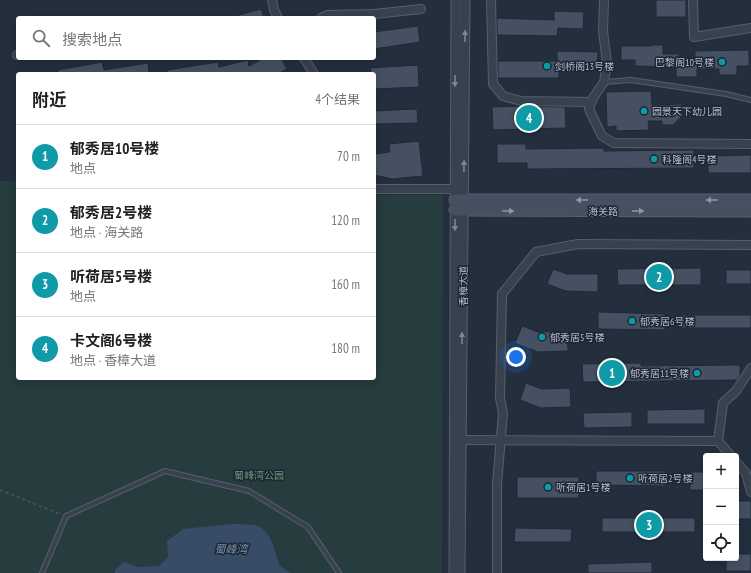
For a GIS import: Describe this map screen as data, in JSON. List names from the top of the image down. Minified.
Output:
{"streets":{"main road":["海关路"],"street":["香樟大道"]},"crossings":[["海关路","香樟大道"]],"water":["蜀峰湾"],"parks":["蜀峰湾公园"],"places":["巴黎阁10号楼","剑桥阁13号楼","园景天下幼儿园","科隆阁4号楼","郁秀居6号楼","郁秀居5号楼","郁秀居11号楼","听荷居2号楼","听荷居1号楼"],"page":{"search":"搜索地点","heading":["附近","4个结果"],"pins":["4","2","1","3"],"list":[{"mark":"1","name":"郁秀居10号楼","note":"地点","value":"70 m"},{"mark":"2","name":"郁秀居2号楼","note":"地点 · 海关路","value":"120 m"},{"mark":"3","name":"听荷居5号楼","note":"地点","value":"160 m"},{"mark":"4","name":"卡文阁6号楼","note":"地点 · 香樟大道","value":"180 m"}],"map_buttons":["+","−"]}}
